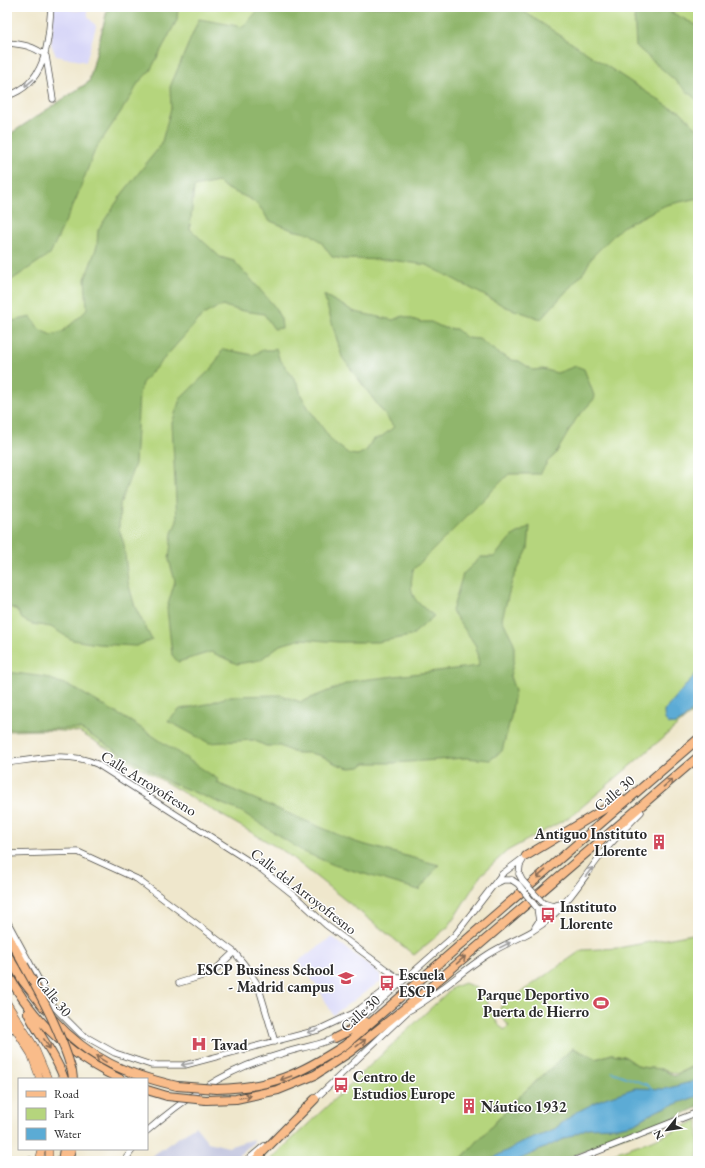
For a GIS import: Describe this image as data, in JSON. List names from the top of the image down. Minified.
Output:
{"streets":{"highway":["Calle 30"],"street":["Calle Arroyofresno","Calle del Arroyofresno"]},"crossings":[["Calle Arroyofresno","Calle del Arroyofresno"]],"places":{"building":["Antiguo Instituto Llorente","Náutico 1932"],"bus stop":["Instituto Llorente","Escuela ESCP","Centro de Estudios Europe"],"school or university":["ESCP Business School - Madrid campus"],"sports":["Parque Deportivo Puerta de Hierro"],"hospital":["Tavad"]},"legend":["Road","Park","Water"],"north":"bottom left"}
